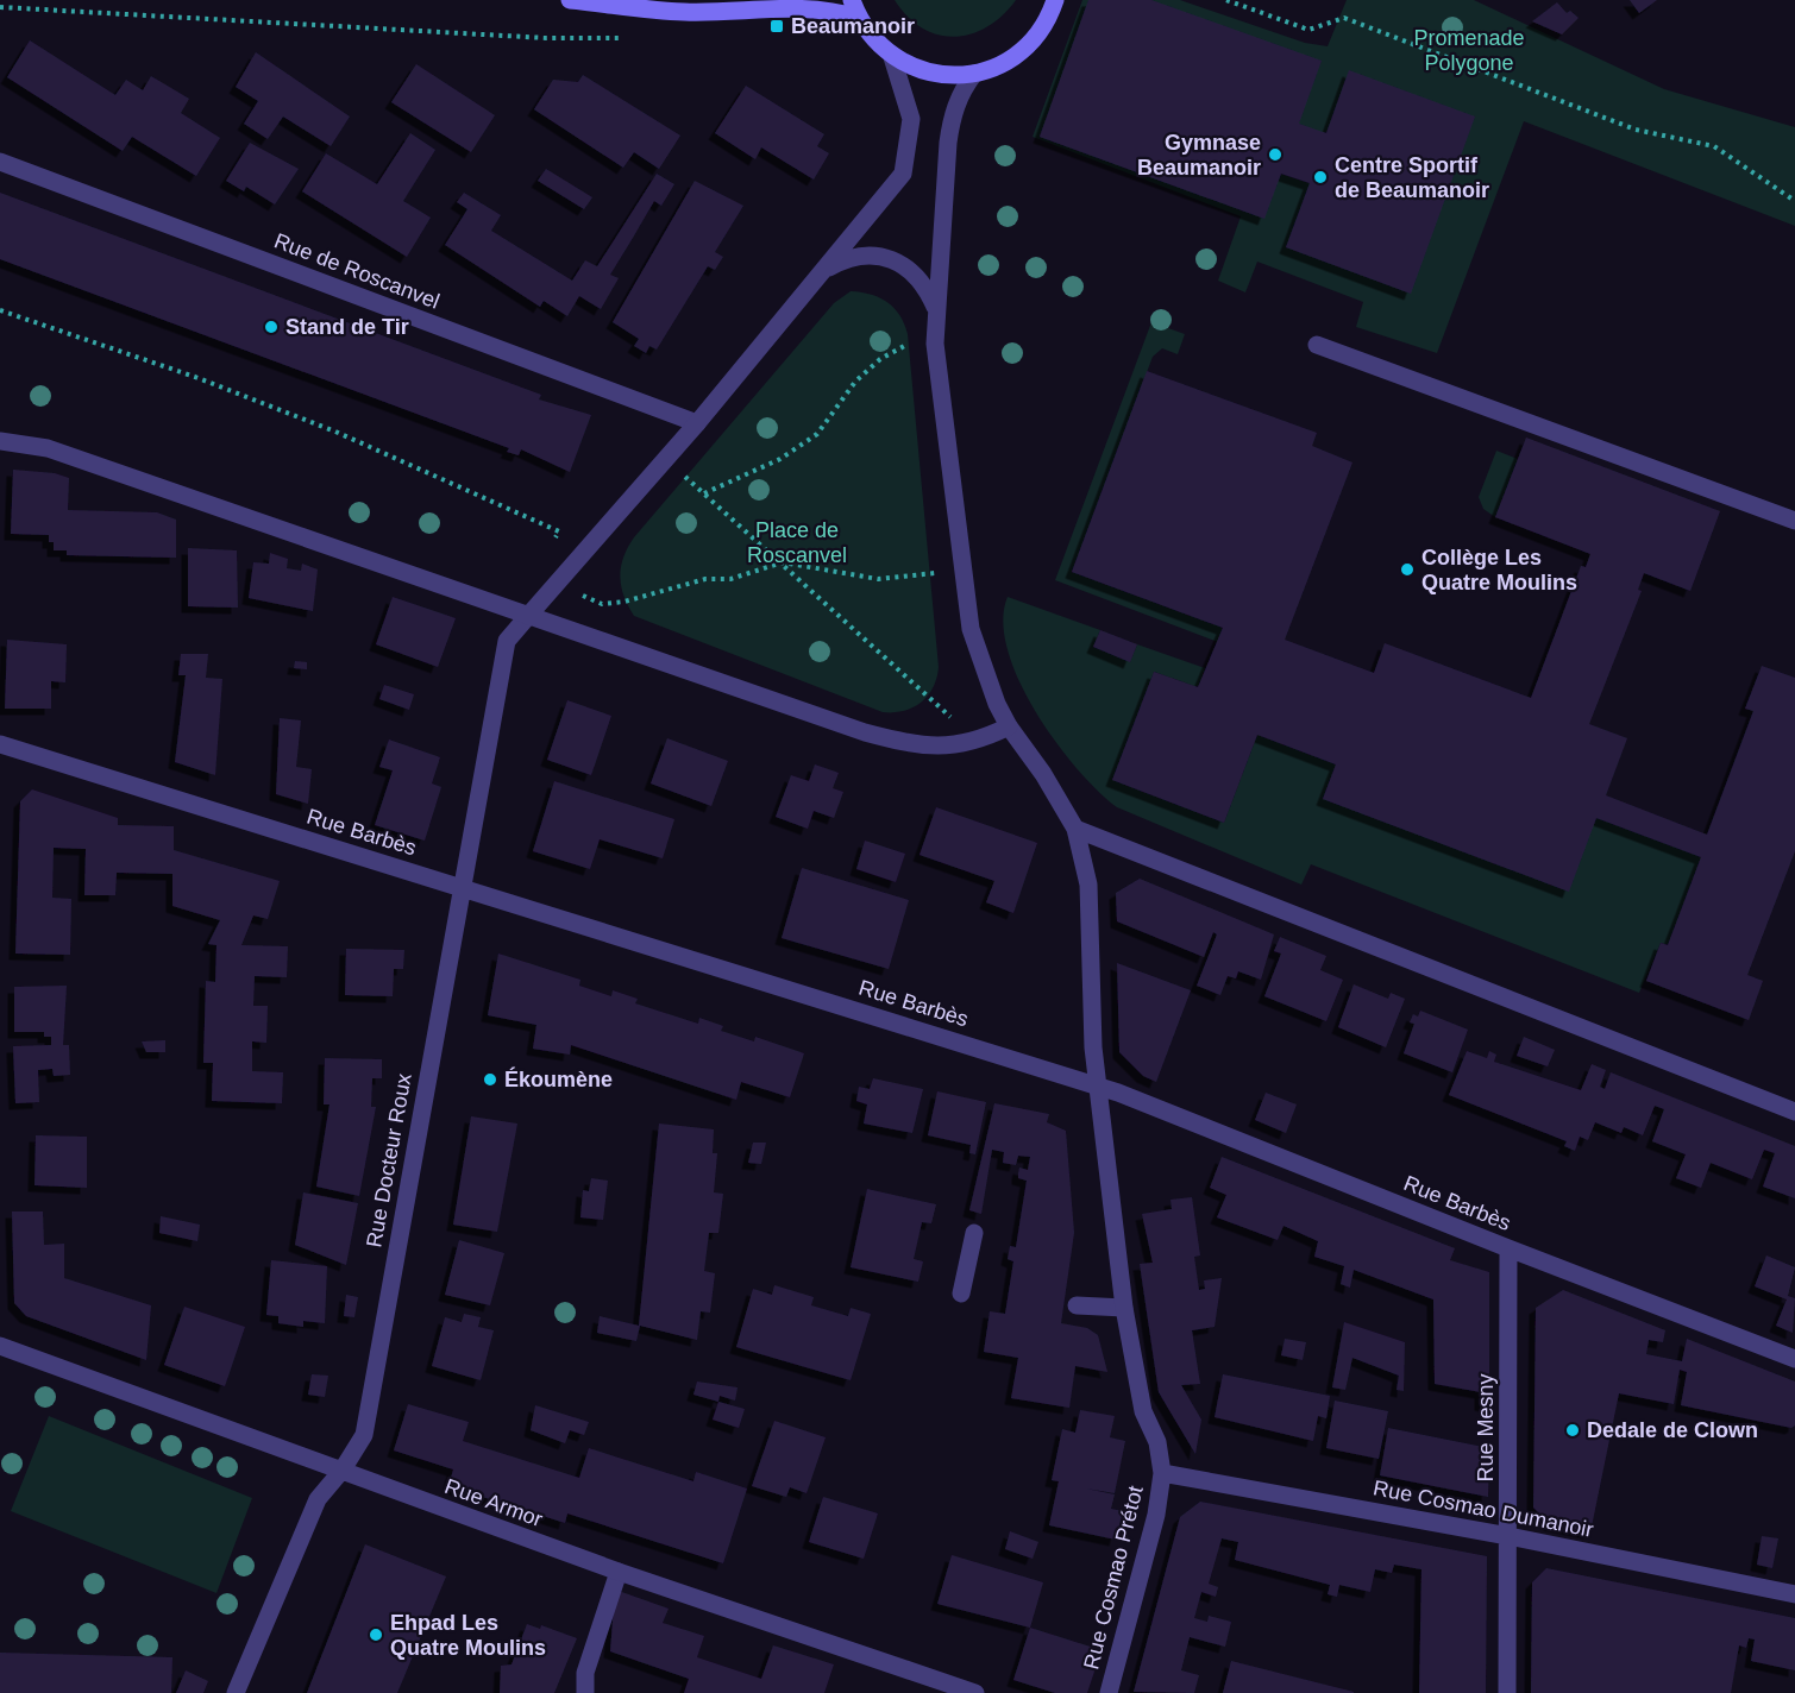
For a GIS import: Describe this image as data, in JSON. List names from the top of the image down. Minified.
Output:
{"streets":{"street":["Rue de Roscanvel","Rue Barbès","Rue Docteur Roux","Rue Mesny","Rue Armor","Rue Cosmao Dumanoir","Rue Cosmao Prétot"]},"crossings":[["Rue Barbès","Rue Docteur Roux"],["Rue Barbès","Rue Mesny"],["Rue Barbès","Rue Cosmao Prétot"],["Rue Docteur Roux","Rue Armor"],["Rue Mesny","Rue Cosmao Dumanoir"],["Rue Cosmao Dumanoir","Rue Cosmao Prétot"]],"parks":["Promenade Polygone","Place de Roscanvel"],"places":{"transit":["Beaumanoir"],"other":["Gymnase Beaumanoir","Centre Sportif de Beaumanoir","Stand de Tir","Collège Les Quatre Moulins","Ékoumène","Dedale de Clown","Ehpad Les Quatre Moulins"]}}
